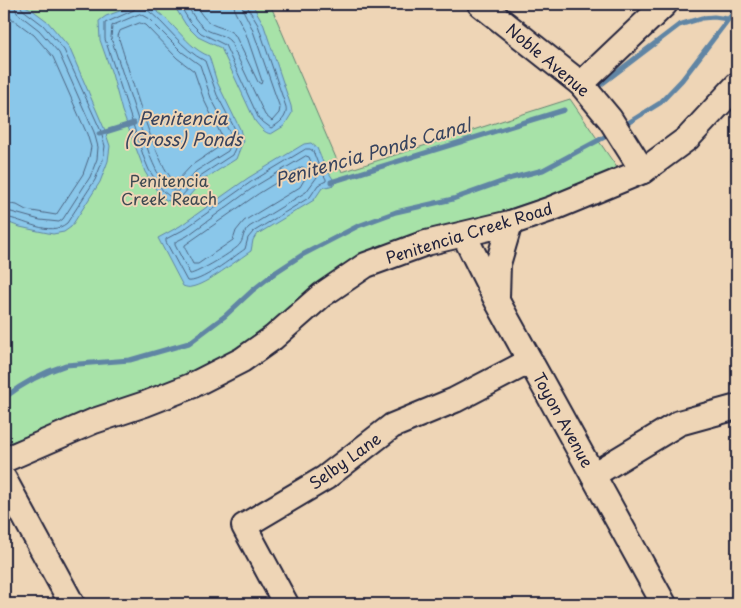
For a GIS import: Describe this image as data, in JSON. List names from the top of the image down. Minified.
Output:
{"streets":{"street":["Noble Avenue","Penitencia Creek Road","Toyon Avenue","Selby Lane"]},"crossings":[["Noble Avenue","Penitencia Creek Road"],["Penitencia Creek Road","Toyon Avenue"],["Toyon Avenue","Selby Lane"]],"water":["Penitencia (Gross) Ponds","Penitencia Ponds Canal"],"parks":["Penitencia Creek Reach"]}
